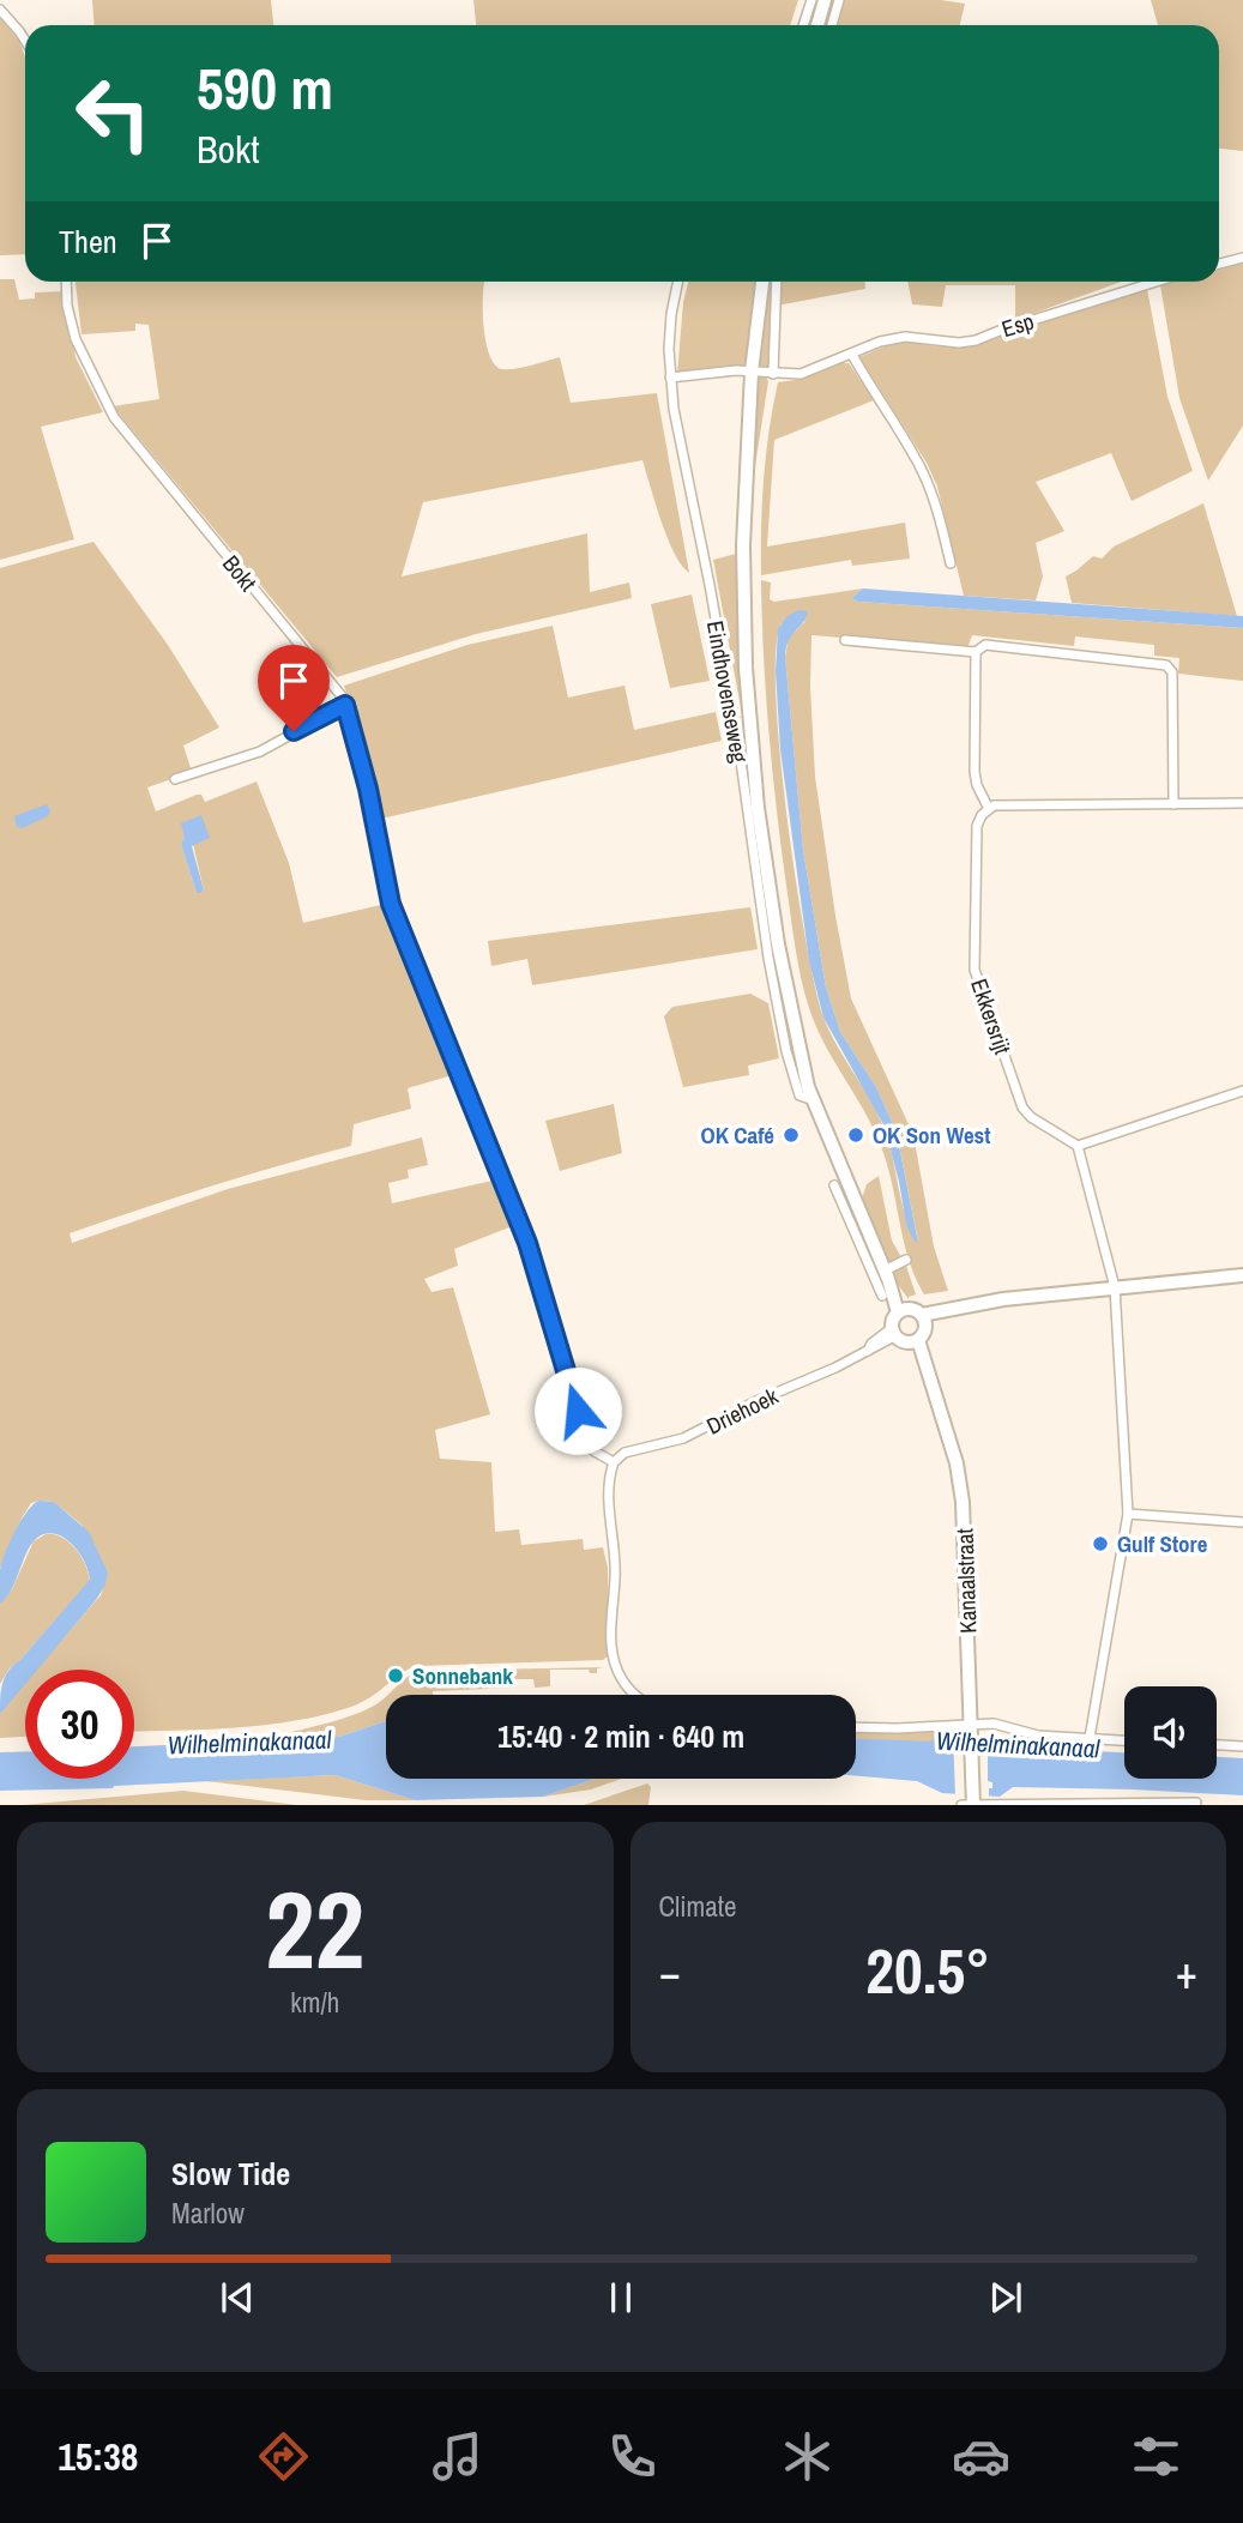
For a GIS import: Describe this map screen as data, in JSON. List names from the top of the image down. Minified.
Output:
{"streets":{"main road":["Eindhovenseweg","Kanaalstraat"],"street":["Esp","Bokt","Ekkersrijt","Driehoek"]},"crossings":[["Esp","Eindhovenseweg"],["Driehoek","Kanaalstraat"]],"water":["Wilhelminakanaal"],"places":["OK Café","OK Son West","Gulf Store","Sonnebank"],"page":{"turn":["590 m","Bokt"],"then":"Then","limit":"30","trip":"15:40 · 2 min · 640 m","tile":[["22","km/h"],"Climate"],"heat":["−","20.5°","+"],"song":["Slow Tide","Marlow"],"tabs":"15:38"}}
